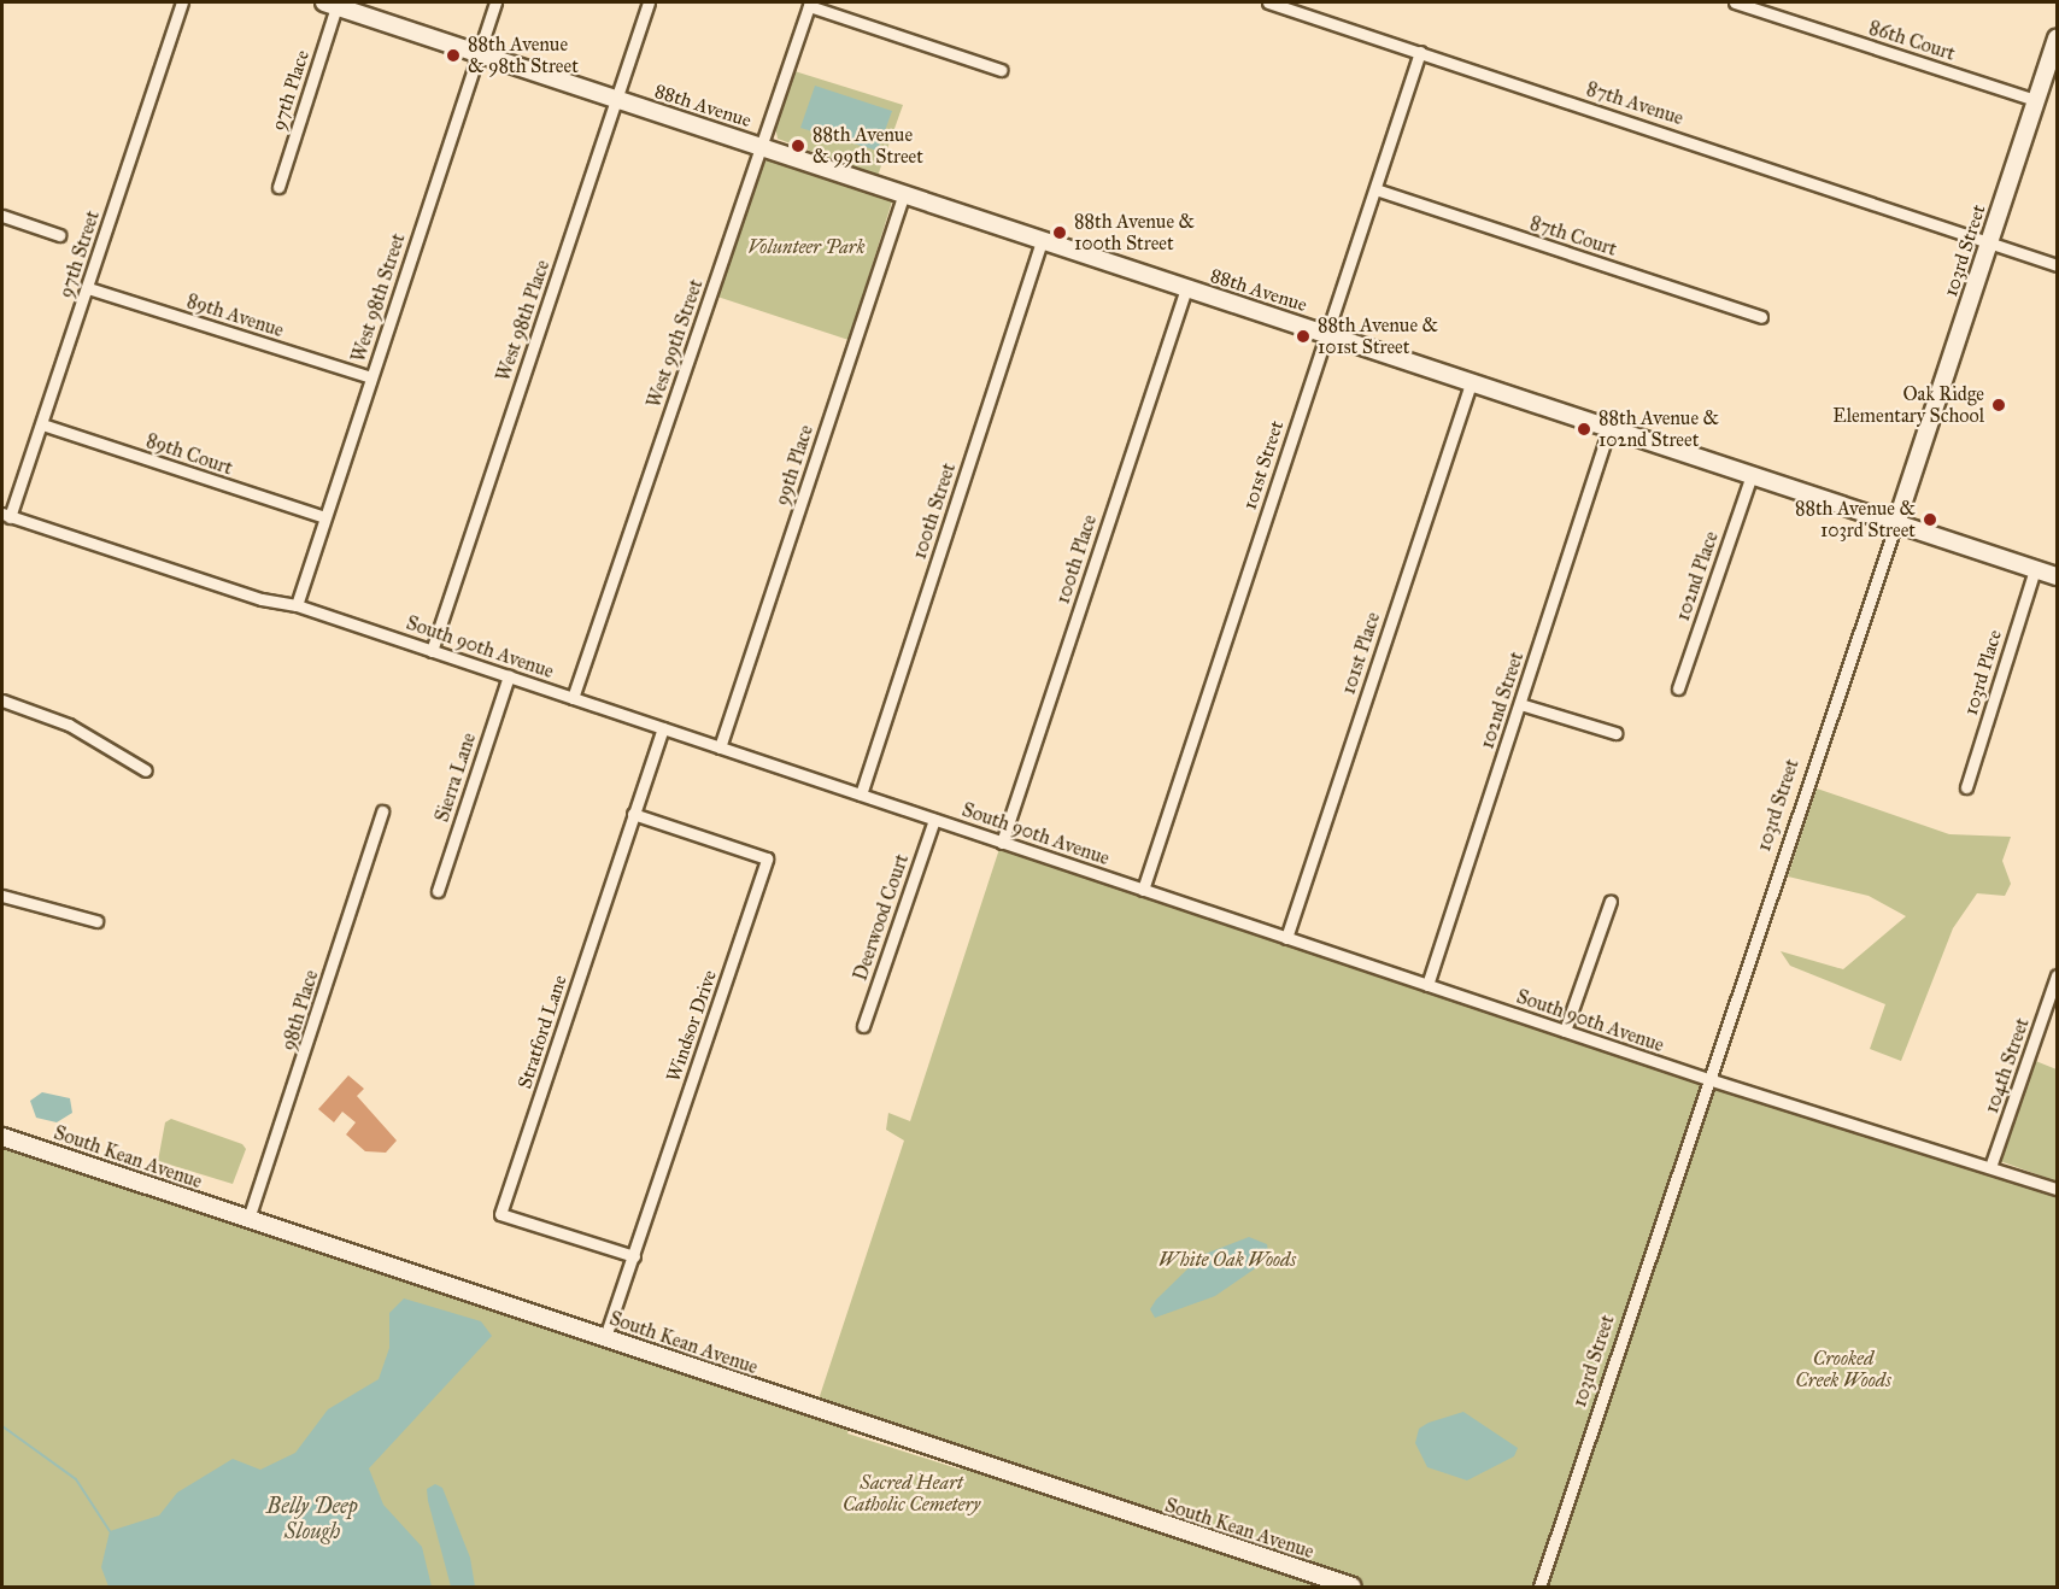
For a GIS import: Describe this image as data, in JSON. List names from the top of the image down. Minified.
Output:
{"streets":{"street":["86th Court","97th Place","87th Avenue","88th Avenue","87th Court","103rd Street","97th Street","West 98th Street","89th Avenue","West 98th Place","West 99th Street","89th Court","99th Place","101st Street","100th Street","100th Place","102nd Place","South 90th Avenue","101st Place","103rd Place","102nd Street","Sierra Lane","Deerwood Court","98th Place","Windsor Drive","Stratford Lane","104th Street","South Kean Avenue"]},"crossings":[["86th Court","103rd Street"],["97th Place","88th Avenue"],["87th Avenue","103rd Street"],["87th Avenue","101st Street"],["88th Avenue","103rd Street"],["88th Avenue","West 98th Street"],["88th Avenue","West 98th Place"],["88th Avenue","West 99th Street"],["88th Avenue","99th Place"],["88th Avenue","101st Street"],["88th Avenue","100th Street"],["88th Avenue","100th Place"],["88th Avenue","102nd Place"],["88th Avenue","101st Place"],["88th Avenue","103rd Place"],["88th Avenue","102nd Street"],["87th Court","101st Street"],["103rd Street","South 90th Avenue"],["97th Street","89th Avenue"],["97th Street","89th Court"],["97th Street","South 90th Avenue"],["West 98th Street","89th Avenue"],["West 98th Street","89th Court"],["West 98th Street","South 90th Avenue"],["West 98th Place","South 90th Avenue"],["West 99th Street","South 90th Avenue"],["99th Place","South 90th Avenue"],["101st Street","South 90th Avenue"],["100th Street","South 90th Avenue"],["100th Place","South 90th Avenue"],["South 90th Avenue","101st Place"],["South 90th Avenue","102nd Street"],["South 90th Avenue","Sierra Lane"],["South 90th Avenue","Deerwood Court"],["South 90th Avenue","Stratford Lane"],["South 90th Avenue","104th Street"],["98th Place","South Kean Avenue"],["Windsor Drive","Stratford Lane"],["Windsor Drive","South Kean Avenue"]],"water":["Belly Deep Slough"],"parks":["Volunteer Park","White Oak Woods","Crooked Creek Woods","Sacred Heart Catholic Cemetery"],"places":["88th Avenue & 98th Street","88th Avenue & 99th Street","88th Avenue & 100th Street","88th Avenue & 101st Street","Oak Ridge Elementary School","88th Avenue & 102nd Street","88th Avenue & 103rd Street"]}
